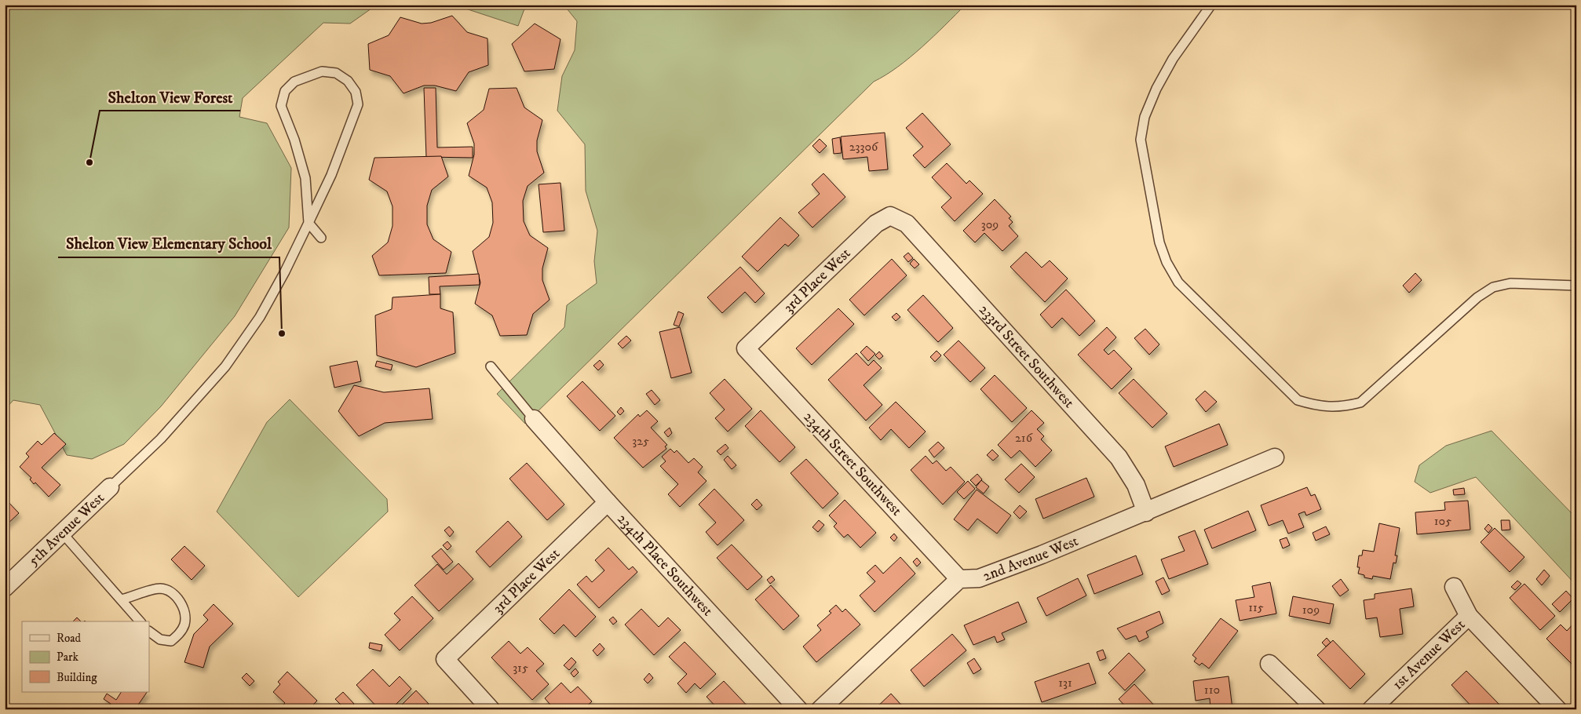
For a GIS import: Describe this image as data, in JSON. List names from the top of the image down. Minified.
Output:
{"streets":{"street":["3rd Place West","233rd Street Southwest","234th Street Southwest","5th Avenue West","2nd Avenue West","234th Place Southwest","1st Avenue West"]},"crossings":[["3rd Place West","233rd Street Southwest"],["3rd Place West","234th Street Southwest"],["3rd Place West","234th Place Southwest"],["233rd Street Southwest","2nd Avenue West"],["234th Street Southwest","2nd Avenue West"]],"places":["Shelton View Forest","Shelton View Elementary School"],"house_numbers":["23306","309","216","325","105","115","109","315","131","110"],"legend":["Road","Park","Building"]}
